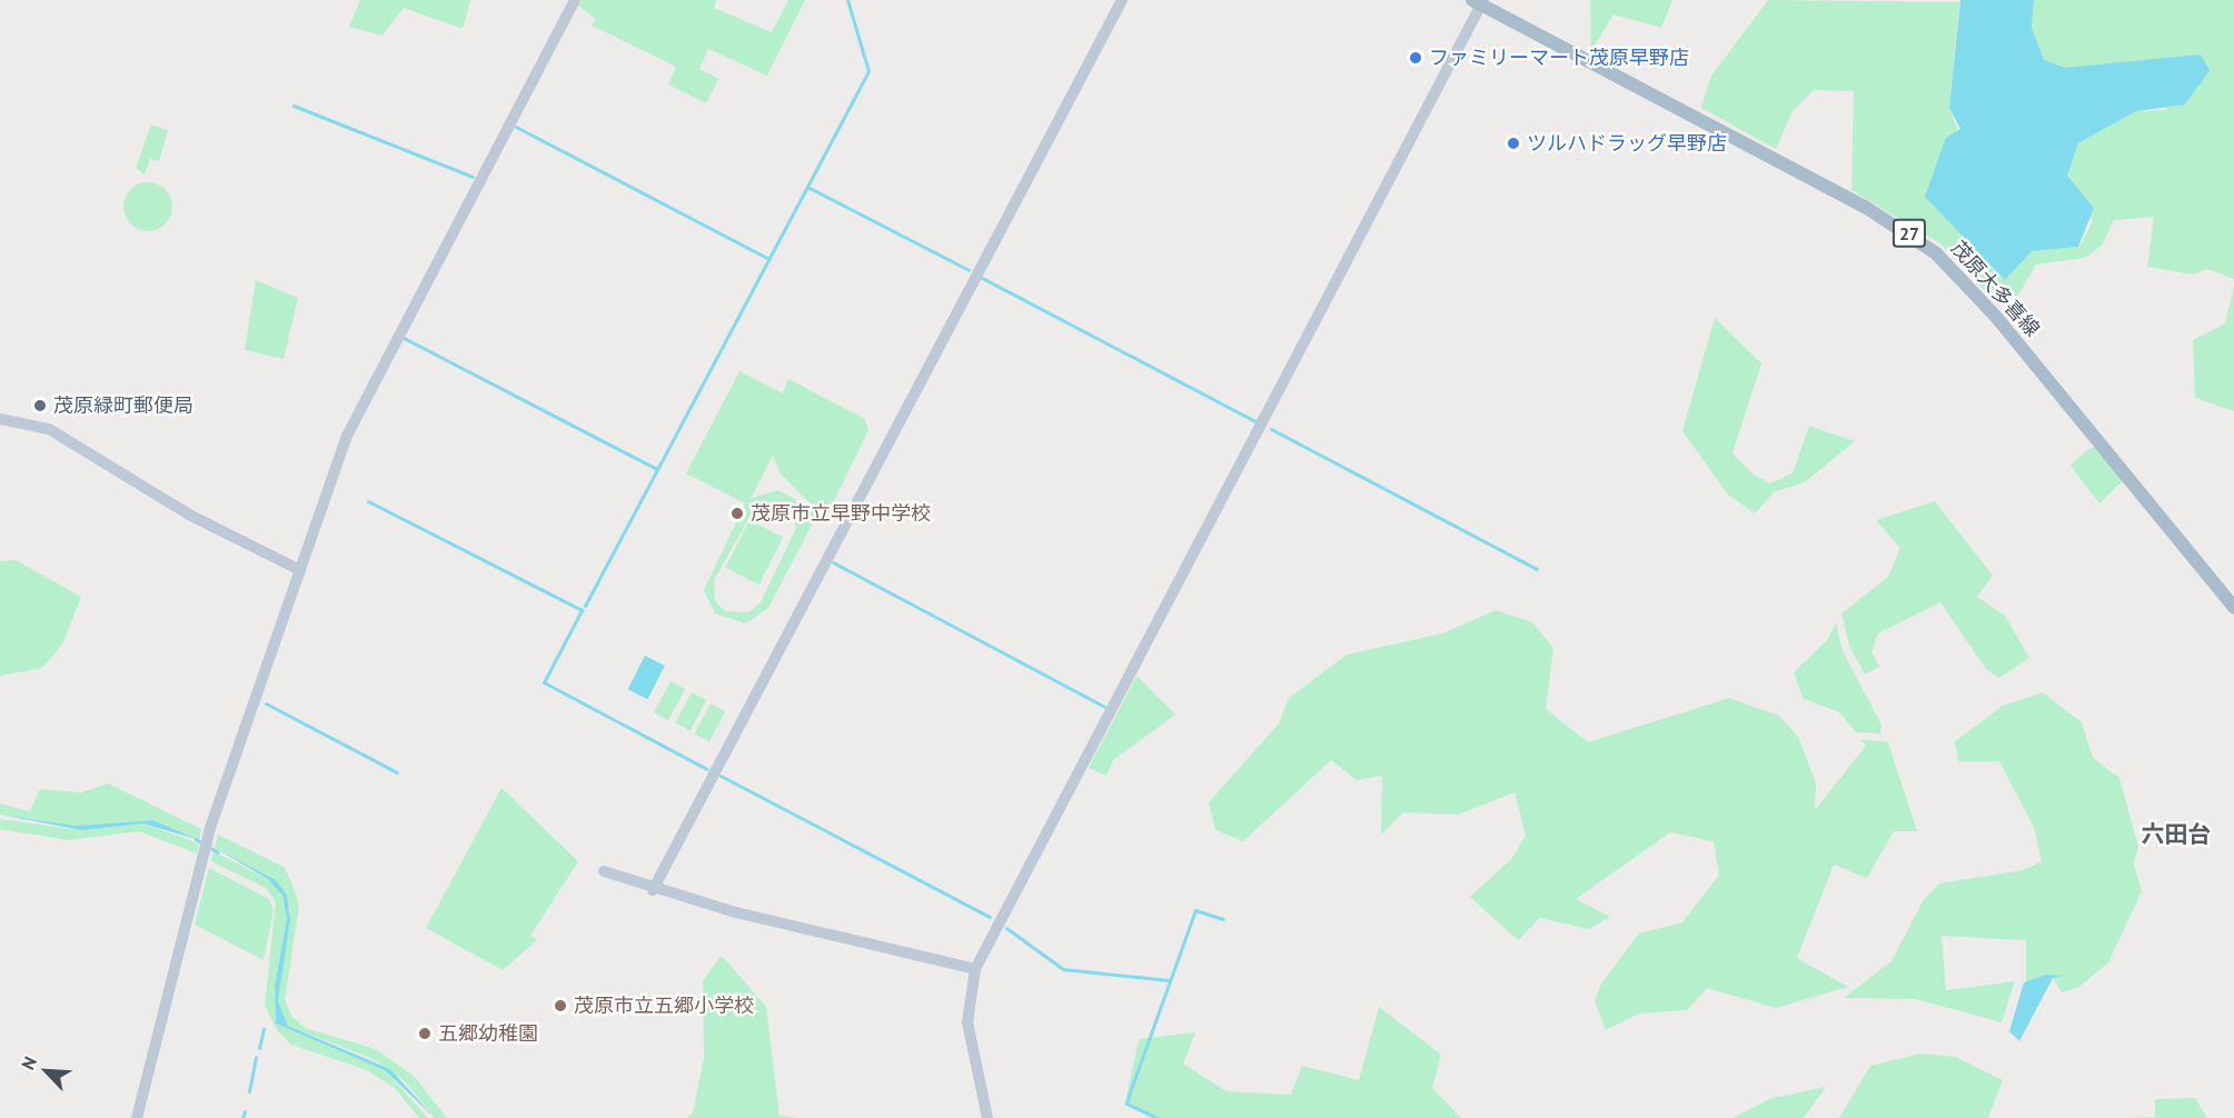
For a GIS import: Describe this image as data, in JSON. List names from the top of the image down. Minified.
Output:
{"streets":{"main road":["27","茂原大多喜線"]},"districts":["六田台"],"places":["ファミリーマート茂原早野店","ツルハドラッグ早野店","茂原緑町郵便局","茂原市立早野中学校","茂原市立五郷小学校","五郷幼稚園"],"north":"top left"}
